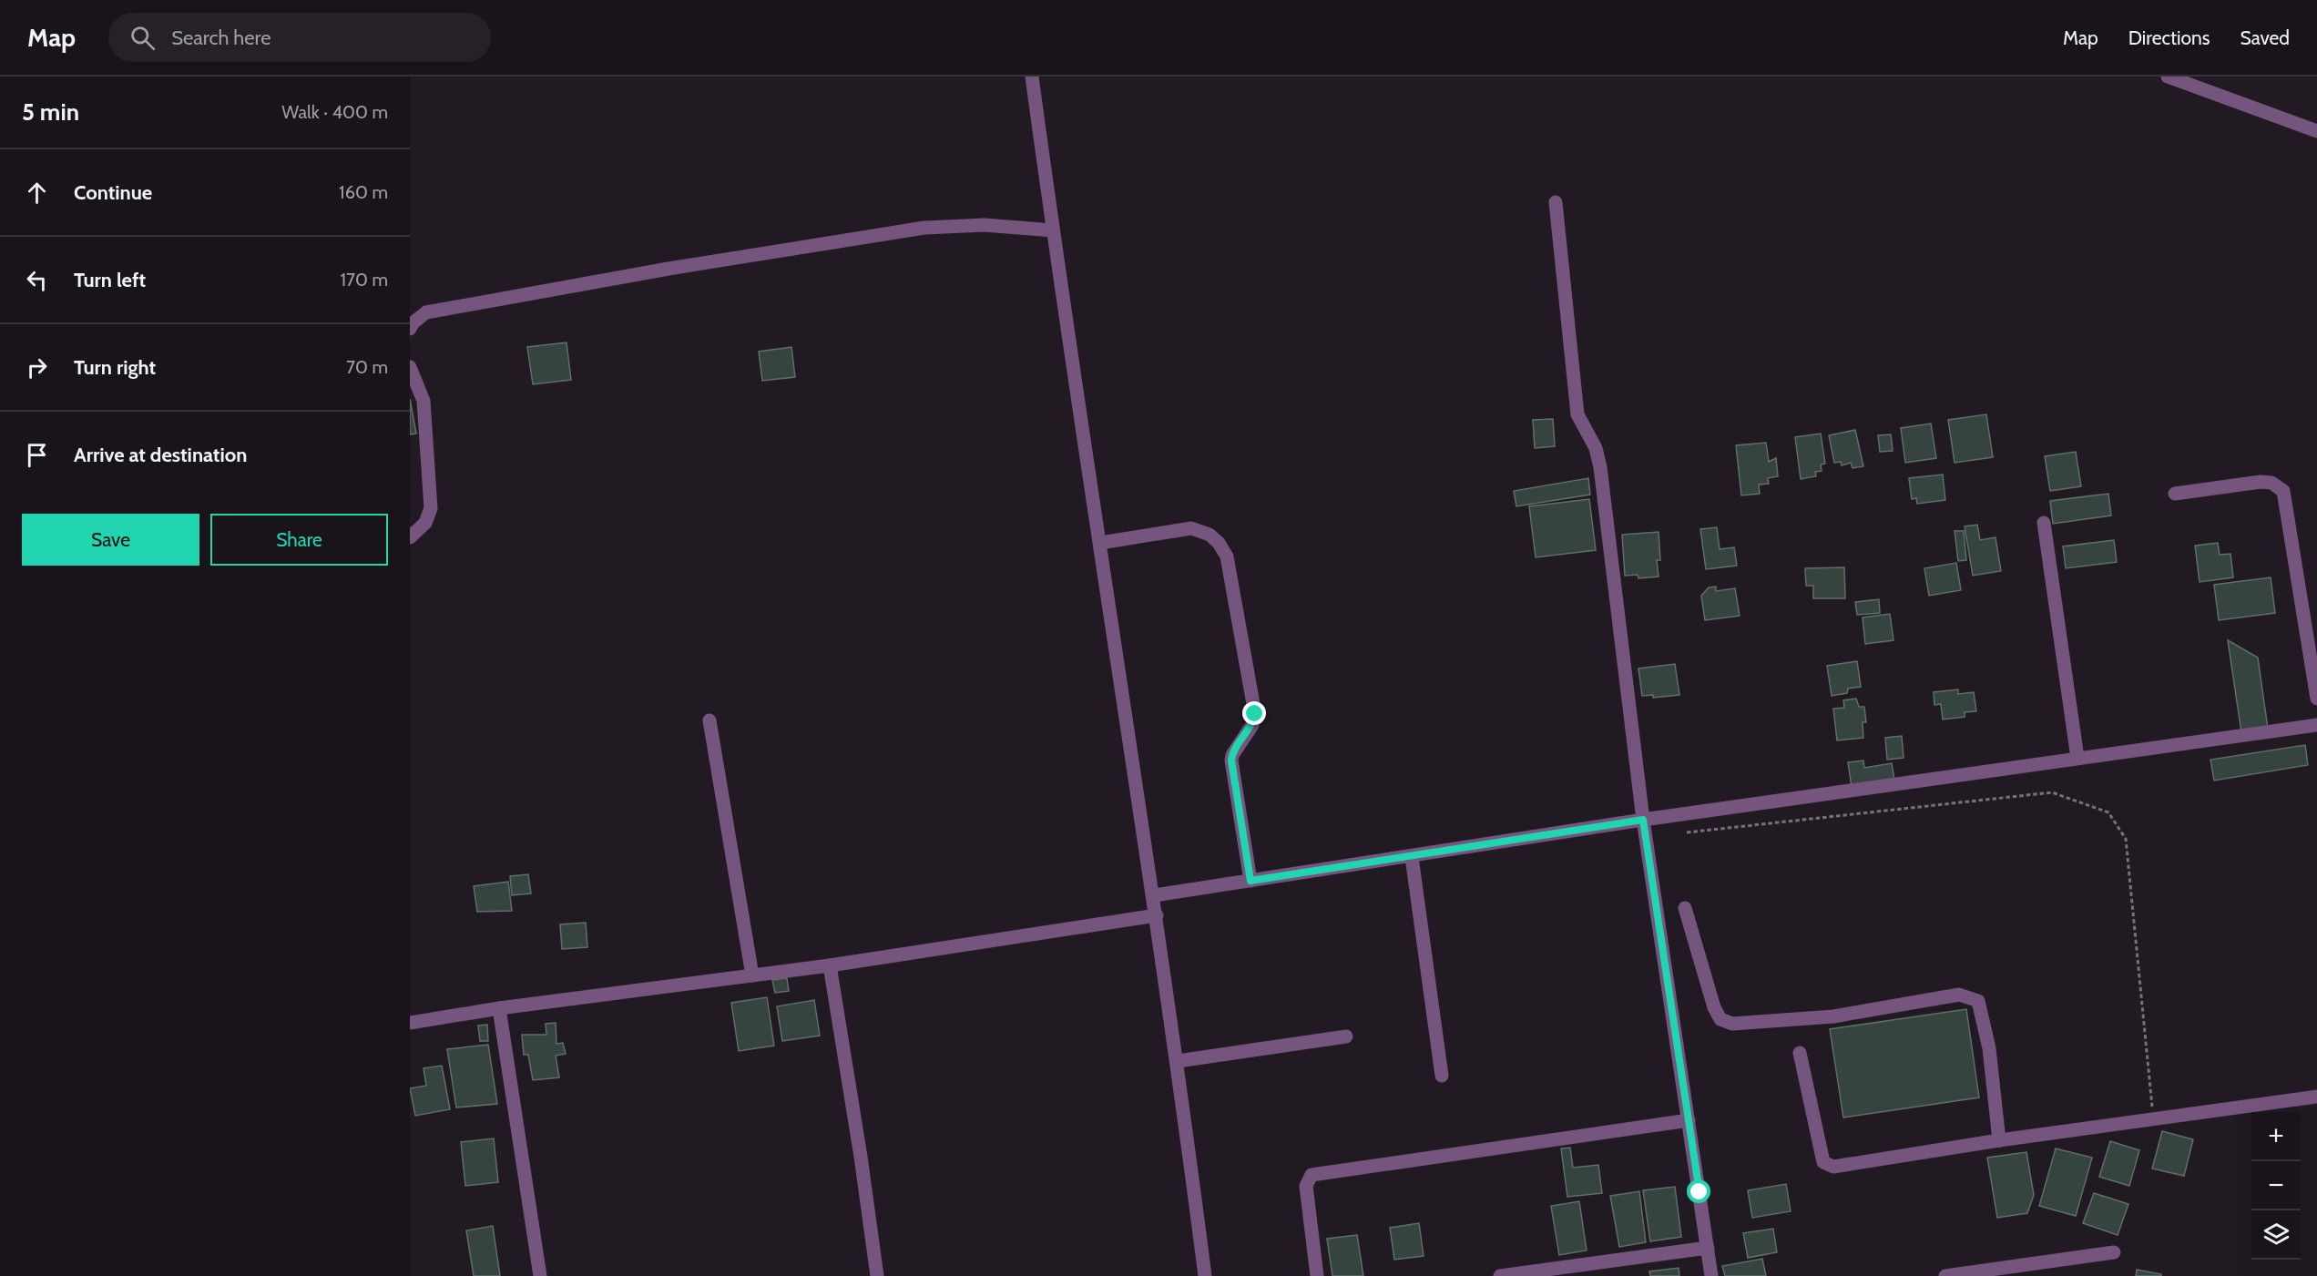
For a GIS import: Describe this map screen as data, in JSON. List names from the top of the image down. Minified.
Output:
{"page":{"header":"Map","search":"Search here","nav":["Map","Directions","Saved"],"heading":["5 min","Walk · 400 m"],"list":[["Continue","160 m"],["Turn left","170 m"],["Turn right","70 m"],"Arrive at destination"],"buttons":["Save","Share"],"map_buttons":["+","−"]}}
